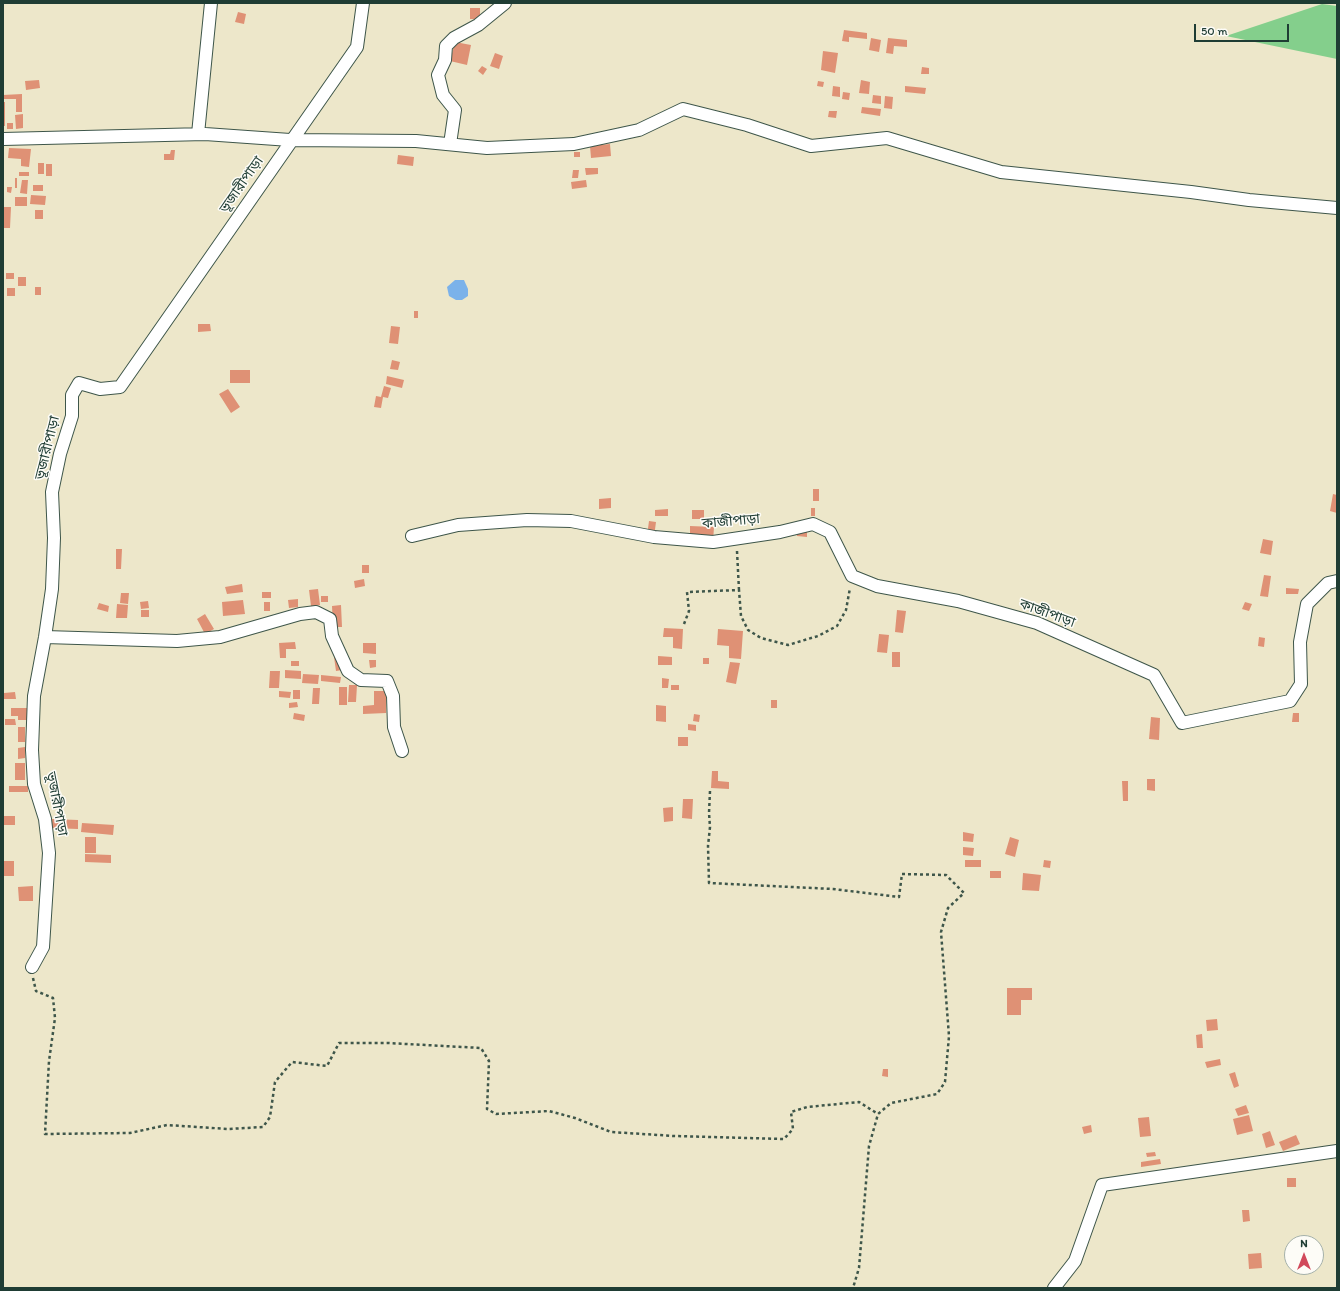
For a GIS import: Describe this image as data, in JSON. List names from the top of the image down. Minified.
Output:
{"streets":{"street":["ভূজারীপাড়া","কাজীপাড়া"]},"scale_bar":"50 m","north":"top"}
